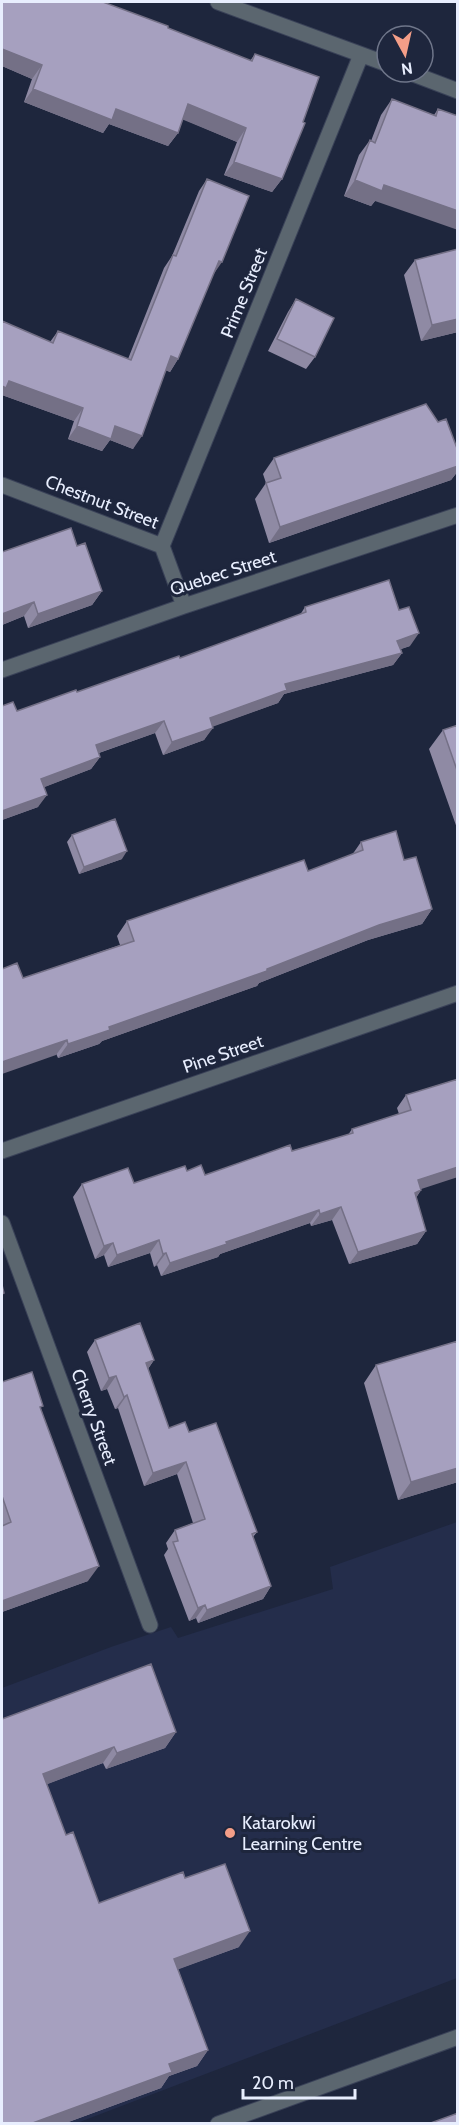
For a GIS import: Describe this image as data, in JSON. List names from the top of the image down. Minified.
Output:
{"streets":{"street":["Prime Street","Chestnut Street","Quebec Street","Pine Street","Cherry Street"]},"crossings":[["Prime Street","Chestnut Street"],["Chestnut Street","Quebec Street"]],"places":["Katarokwi Learning Centre"],"scale_bar":"20 m","north":"bottom"}
